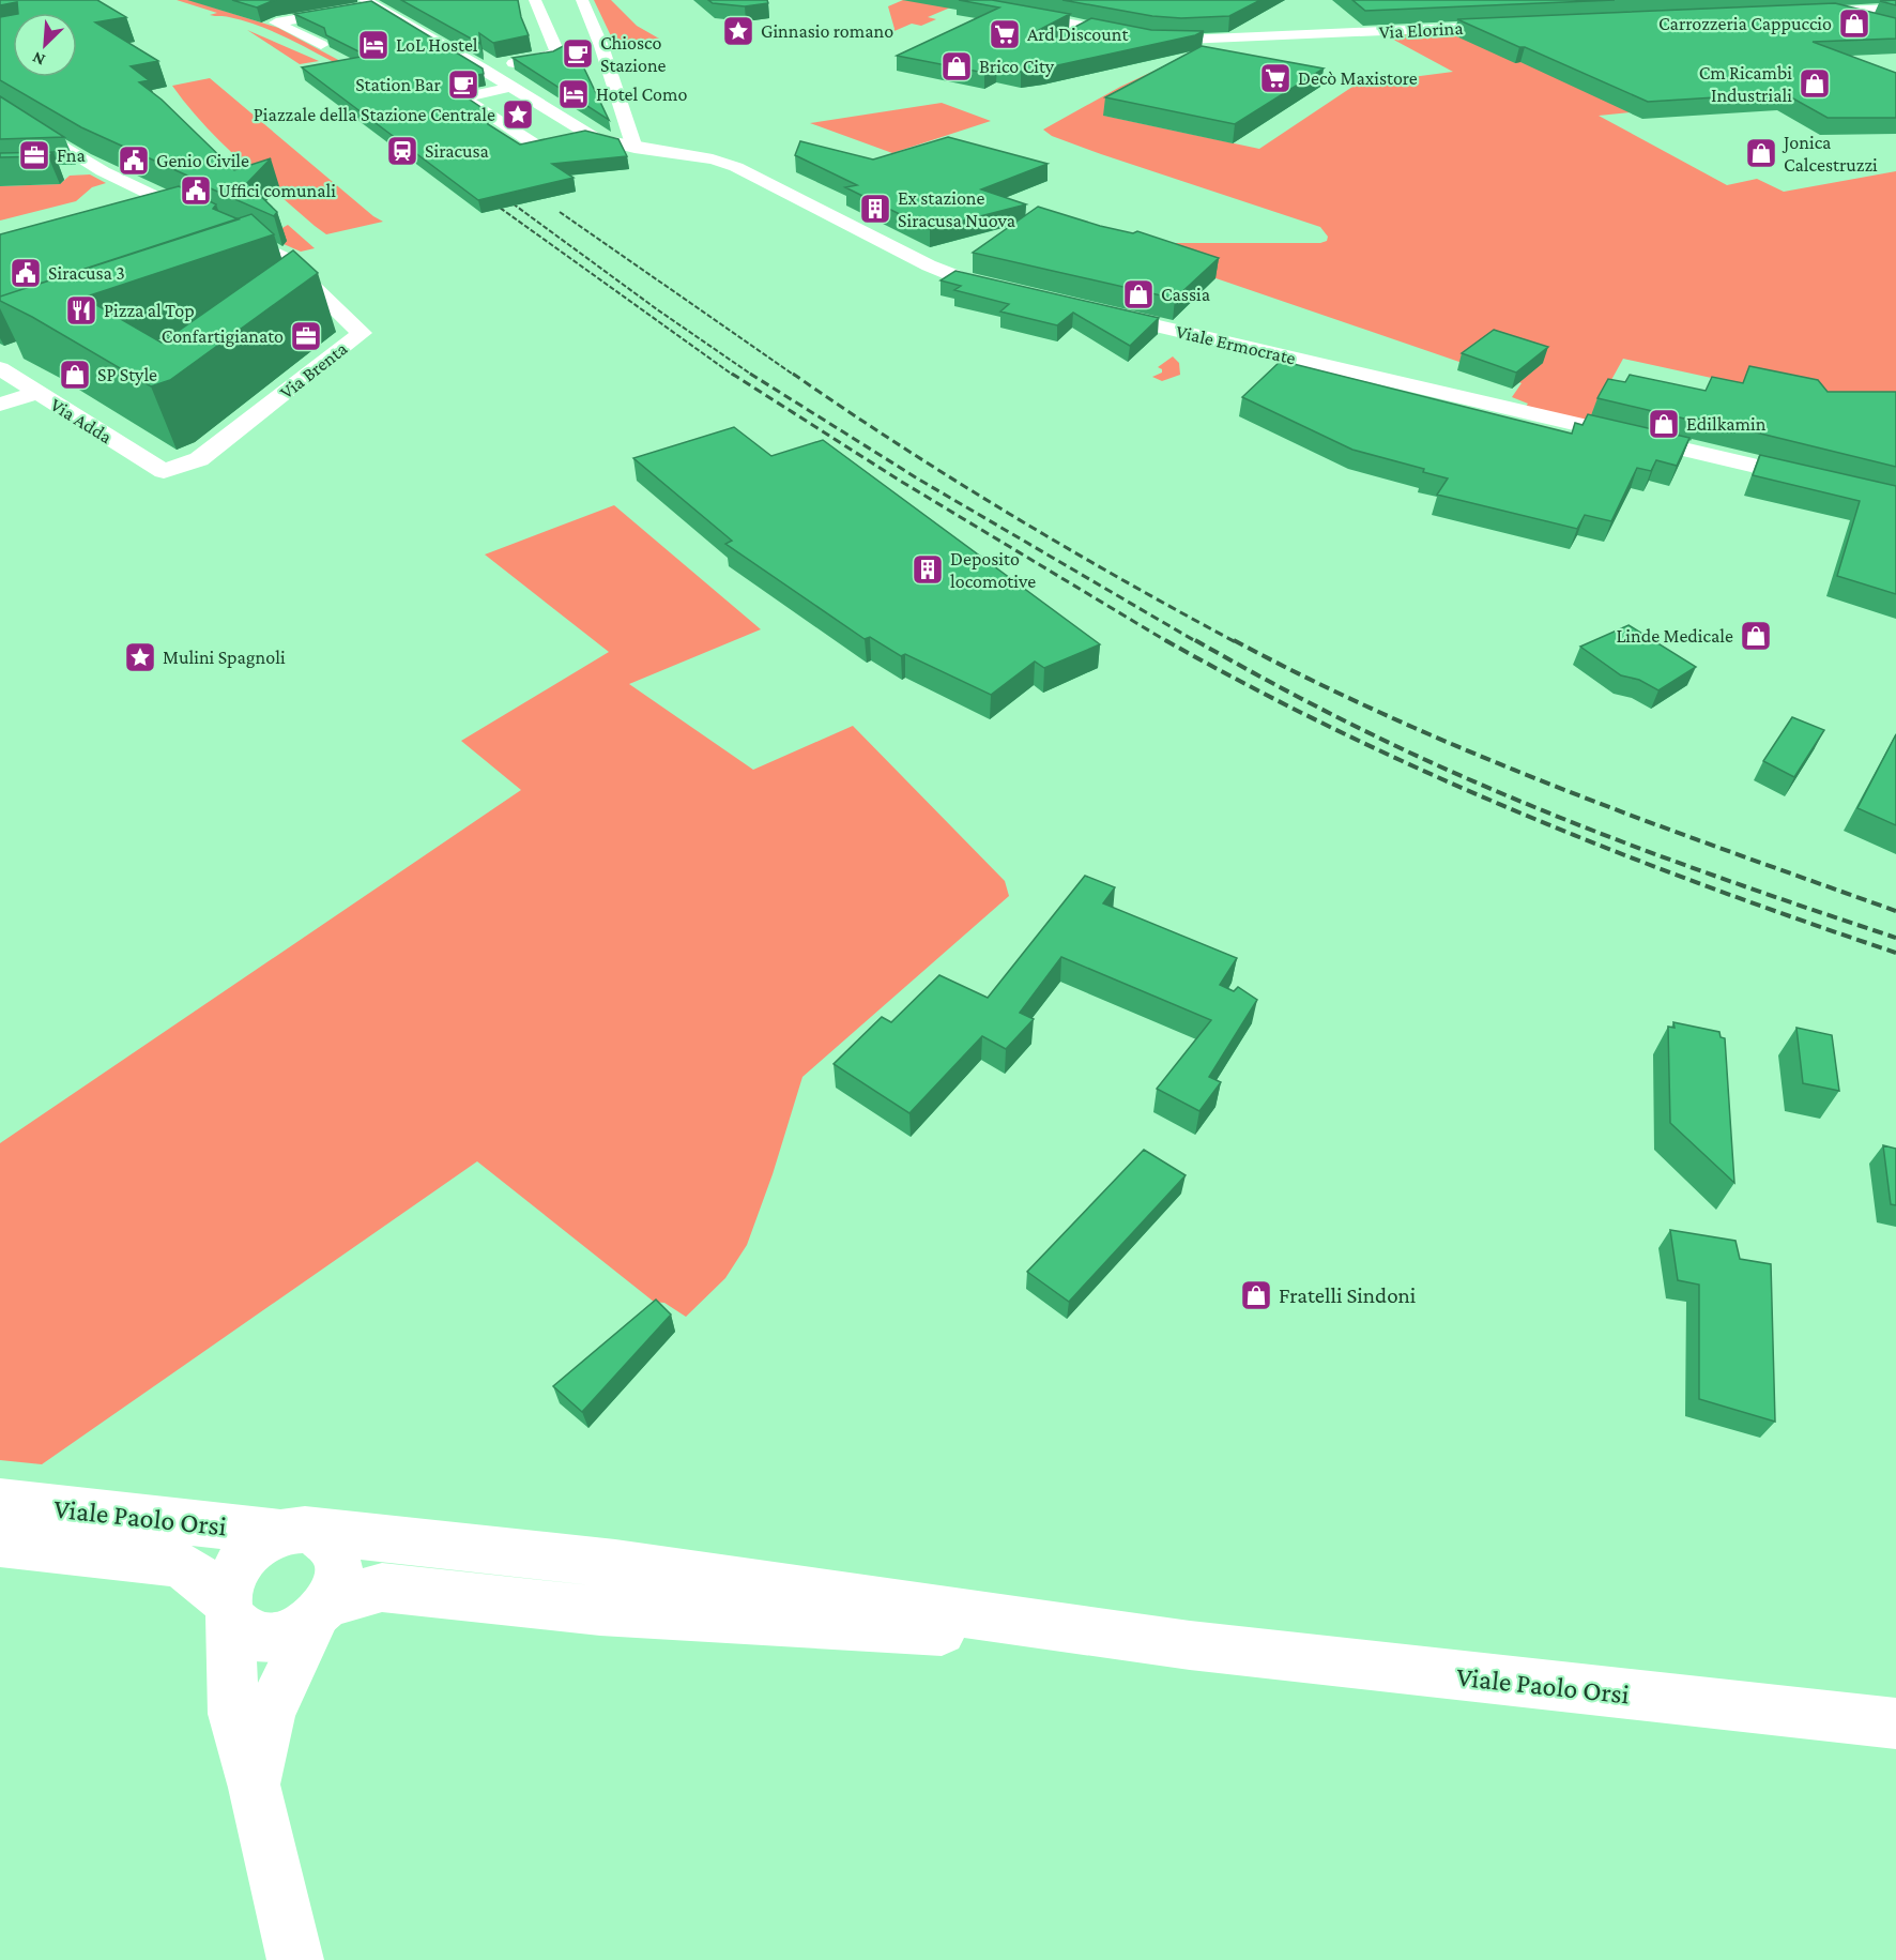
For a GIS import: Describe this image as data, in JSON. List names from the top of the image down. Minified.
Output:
{"streets":{"main road":["Via Elorina","Viale Ermocrate","Via Brenta","Via Adda","Viale Paolo Orsi"]},"crossings":[["Via Brenta","Via Adda"]],"places":{"shop":["Carrozzeria Cappuccio","Brico City","Cm Ricambi Industriali","Jonica Calcestruzzi","Cassia","SP Style","Edilkamin","Linde Medicale","Fratelli Sindoni"],"place":["Ginnasio romano","Piazzale della Stazione Centrale","Mulini Spagnoli"],"supermarket":["Ard Discount","Decò Maxistore"],"hotel":["LoL Hostel","Hotel Como"],"cafe":["Chiosco Stazione","Station Bar"],"station":["Siracusa"],"office":["Fna","Confartigianato"],"public building":["Genio Civile","Uffici comunali","Siracusa 3"],"building":["Ex stazione Siracusa Nuova","Deposito locomotive"],"restaurant":["Pizza al Top"]},"north":"bottom left"}
